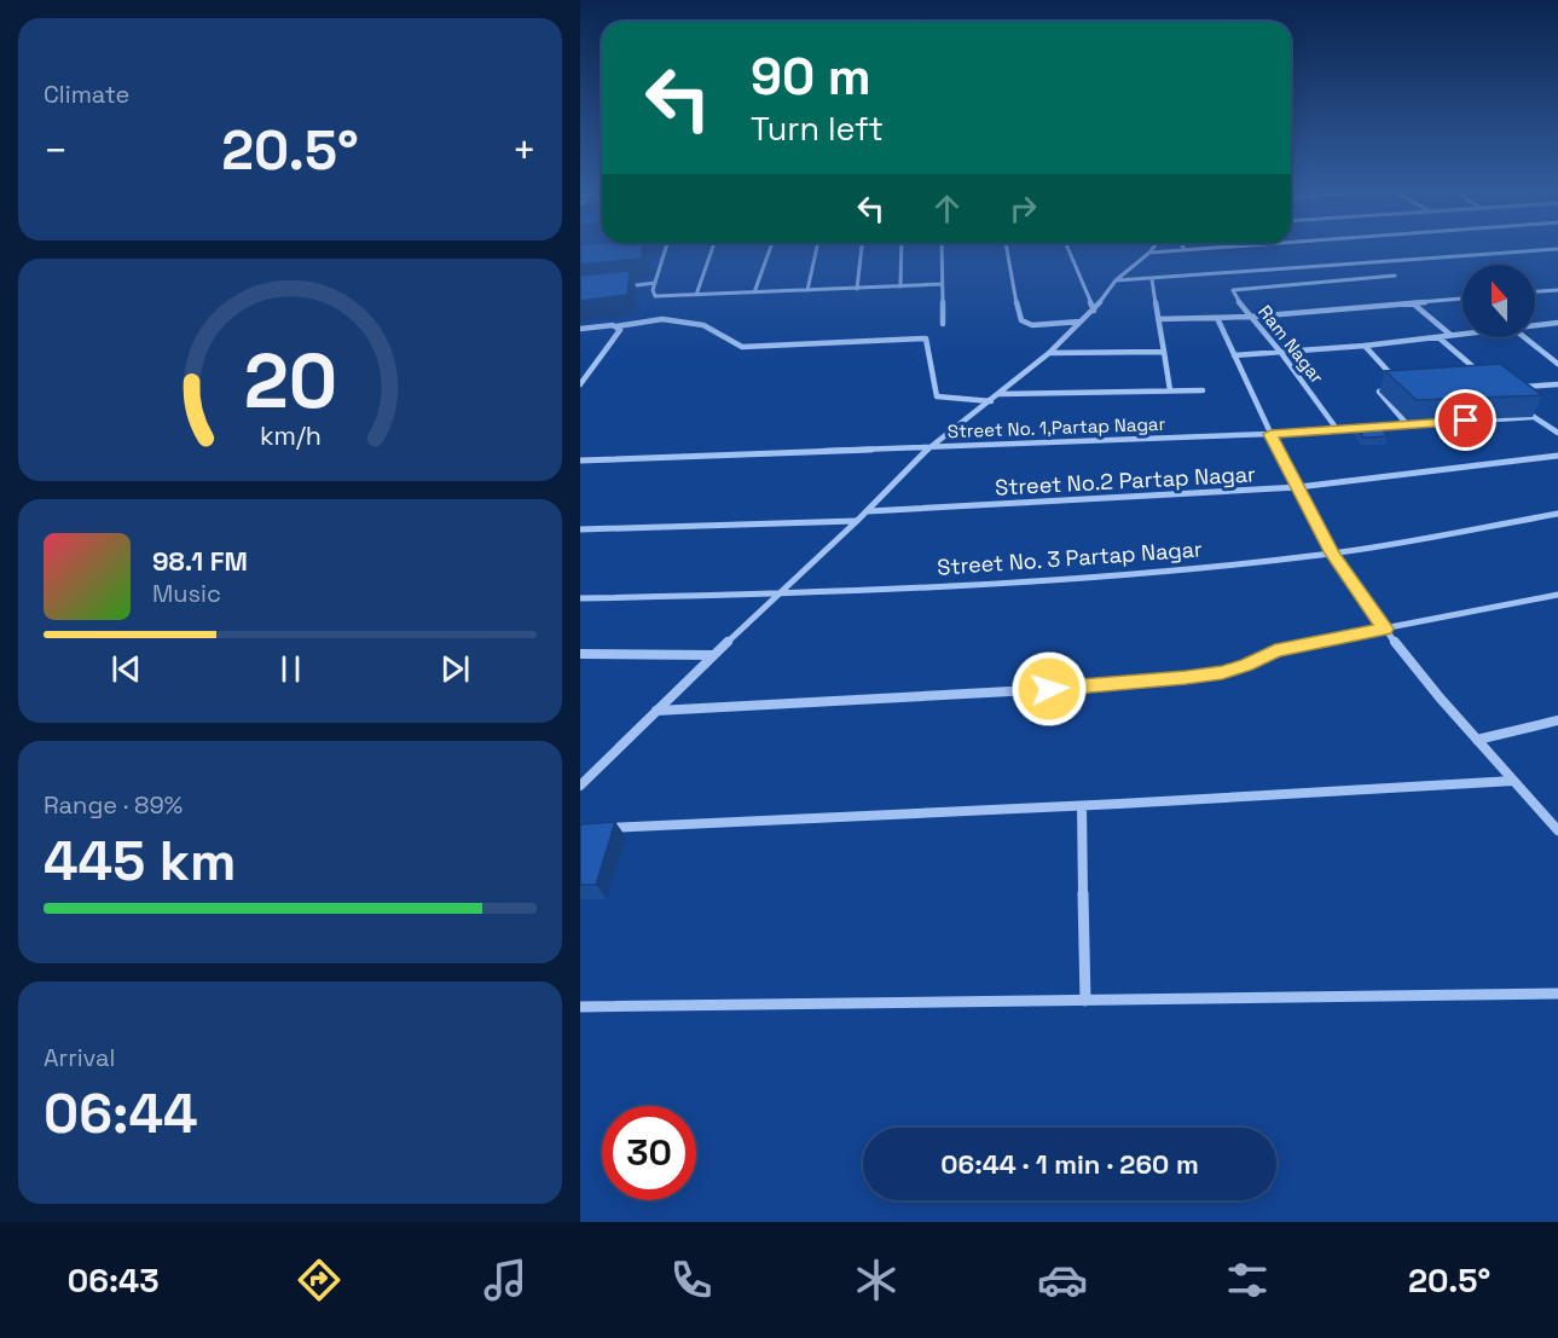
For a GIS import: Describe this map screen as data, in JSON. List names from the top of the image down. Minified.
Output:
{"streets":{"street":["Ram Nagar","Street No. 1,Partap Nagar","Street No.2 Partap Nagar","Street No. 3 Partap Nagar"]},"crossings":[["Ram Nagar","Street No. 1,Partap Nagar"]],"north":"top","page":{"tile":["Climate",["Range · 89%","445 km"],["Arrival","06:44"]],"turn":["90 m","Turn left"],"heat":["−","20.5°","+"],"song":["98.1 FM","Music"],"limit":"30","trip":"06:44 · 1 min · 260 m","tabs":["06:43","20.5°"],"gauge":["20","km/h"]}}
